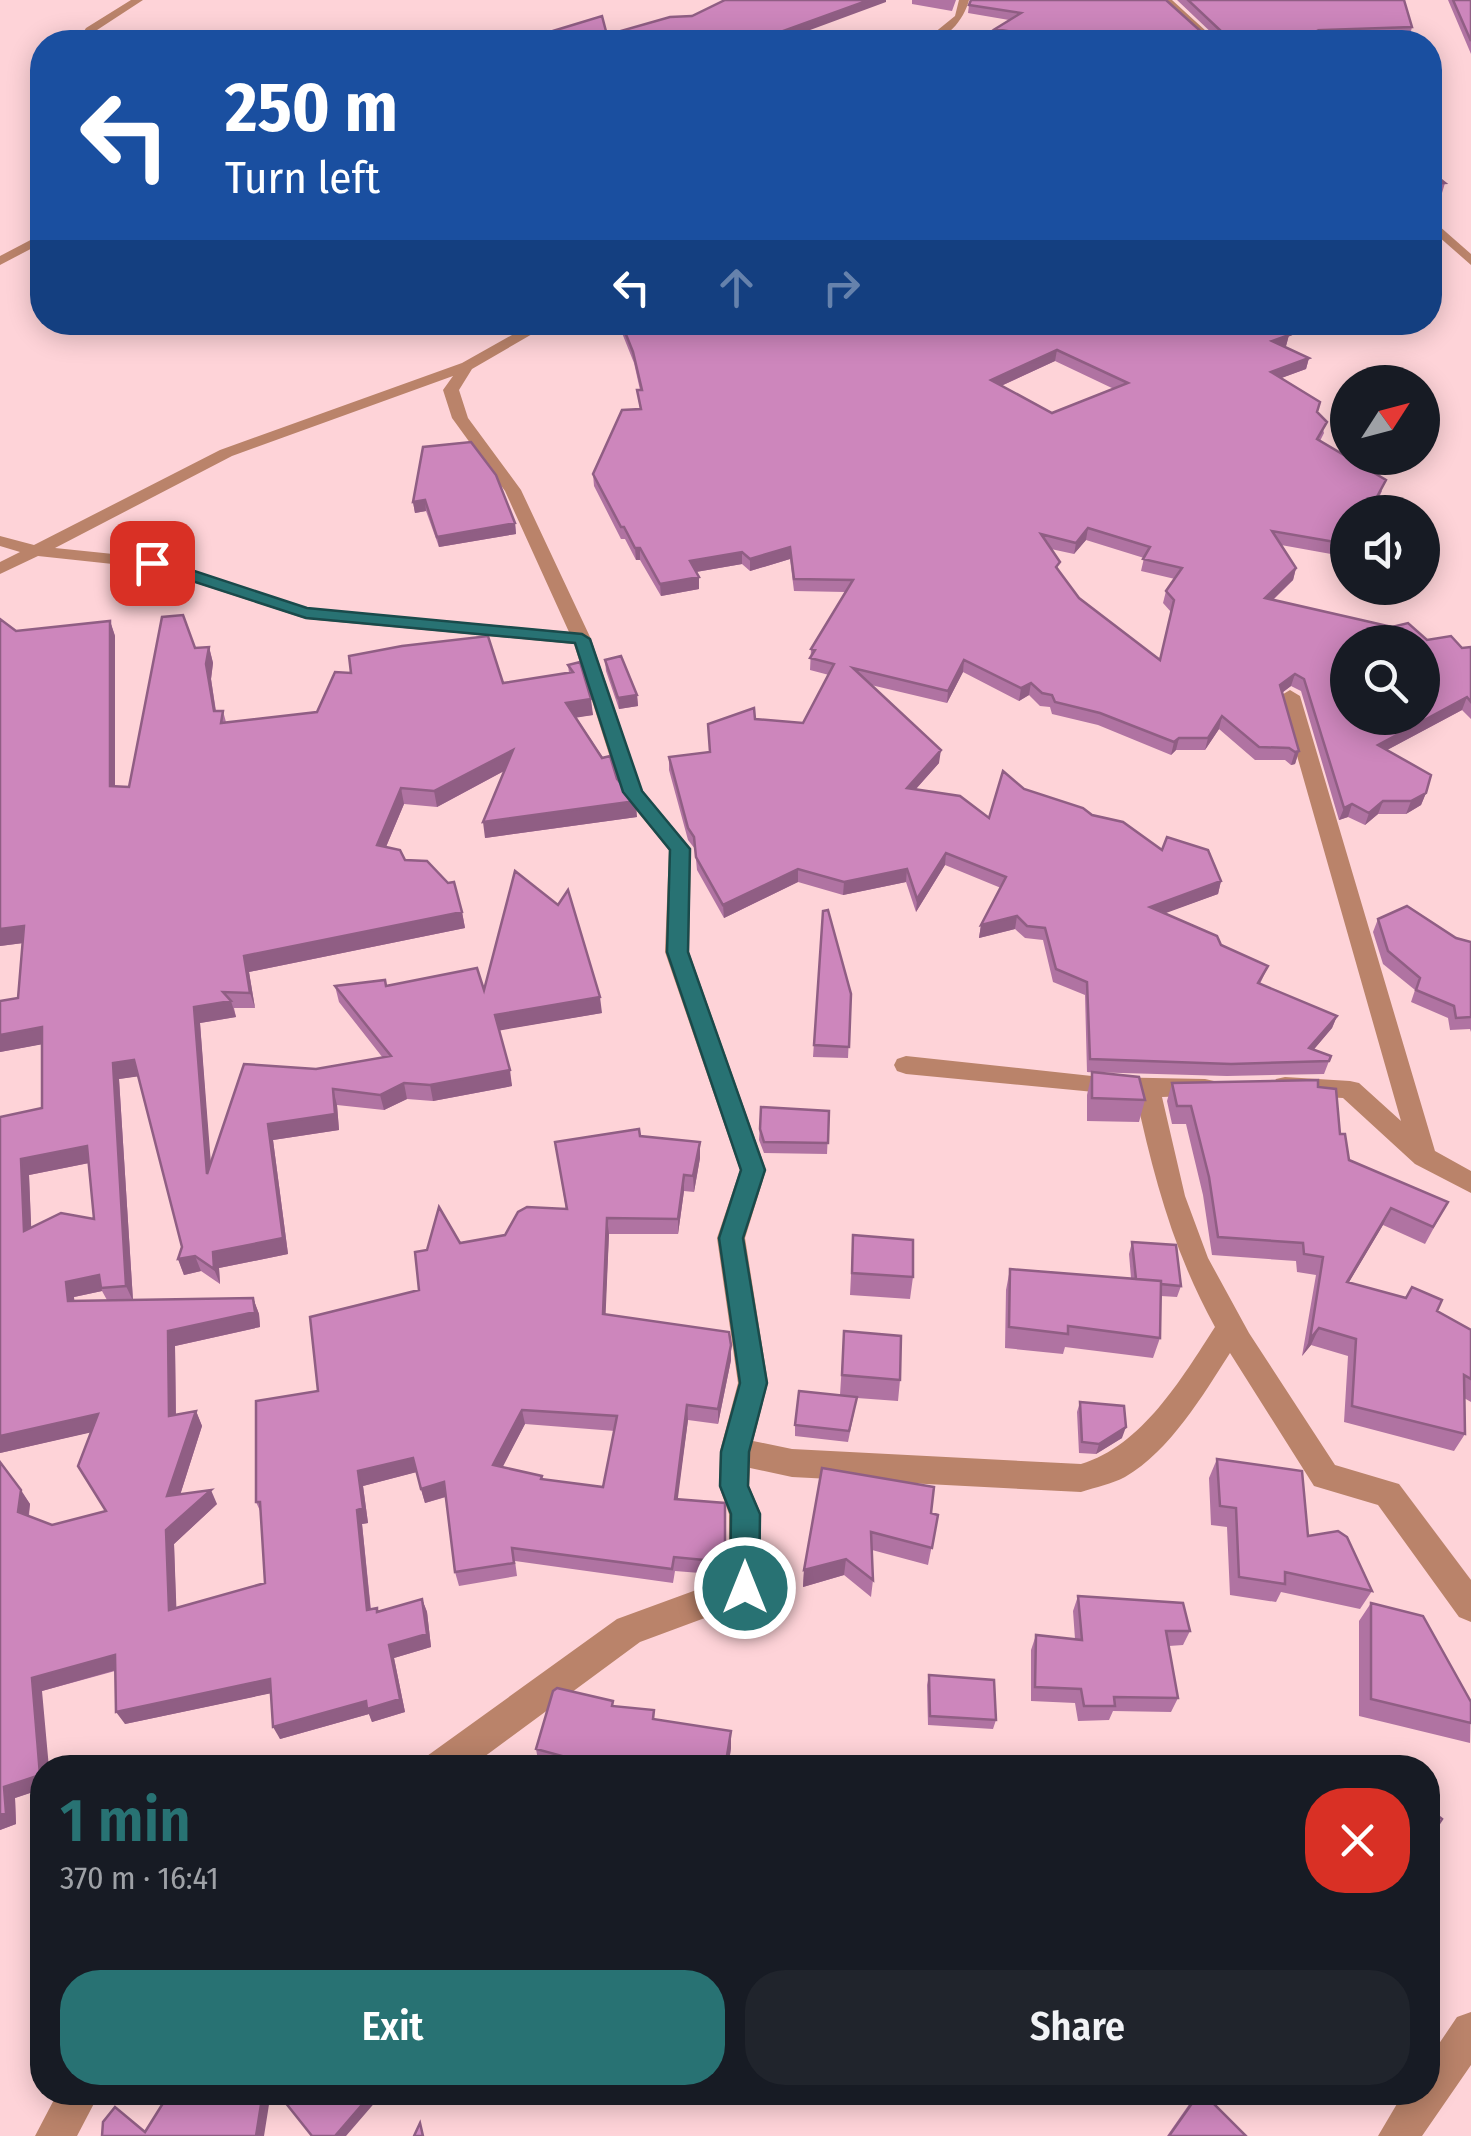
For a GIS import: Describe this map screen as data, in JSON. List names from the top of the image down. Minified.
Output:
{"north":"top right","page":{"turn":["250 m","Turn left"],"heading":["1 min","370 m · 16:41"],"buttons":["Exit","Share"]}}
